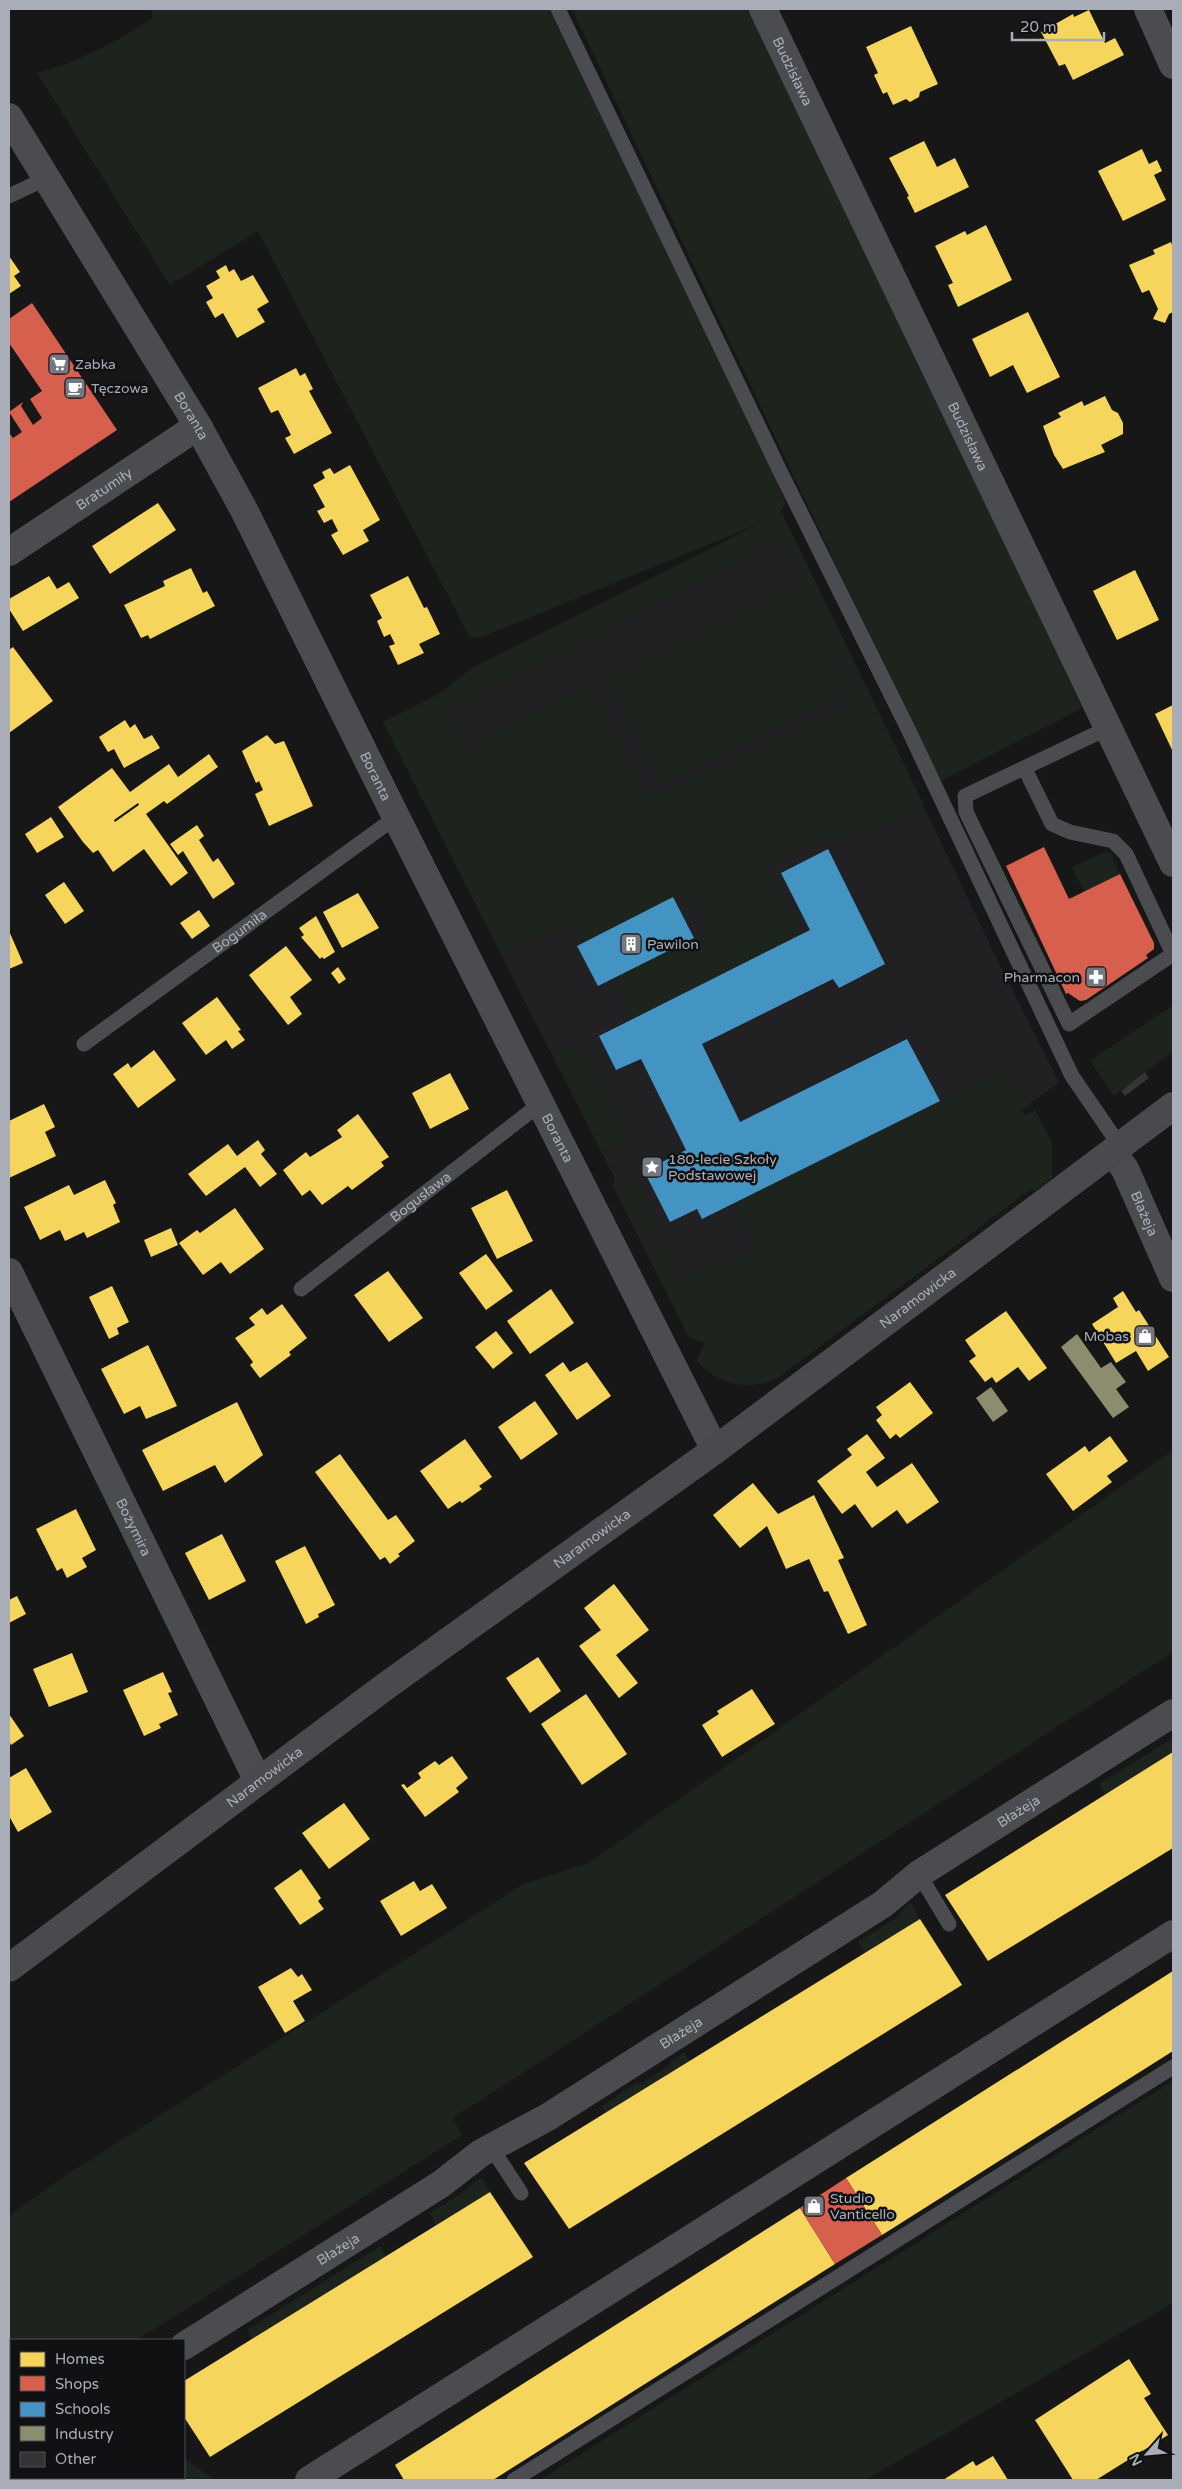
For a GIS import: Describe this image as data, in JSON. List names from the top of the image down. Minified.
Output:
{"streets":{"street":["Budzisława","Boranta","Bratumiły","Błażeja","Naramowicka","Bożymira"],"lane":["Bogumiła","Bogusława"]},"crossings":[["Boranta","Bratumiły"],["Boranta","Bogumiła"],["Boranta","Bogusława"],["Boranta","Naramowicka"],["Błażeja","Naramowicka"],["Naramowicka","Bożymira"]],"places":{"supermarket":["Zabka"],"cafe":["Tęczowa"],"building":["Pawilon"],"pharmacy":["Pharmacon"],"place":["180-lecie Szkoły Podstawowej"],"shop":["Mobas","Studio Vanticello"]},"legend":["Homes","Shops","Schools","Industry","Other"],"scale_bar":"20 m","north":"bottom left"}
